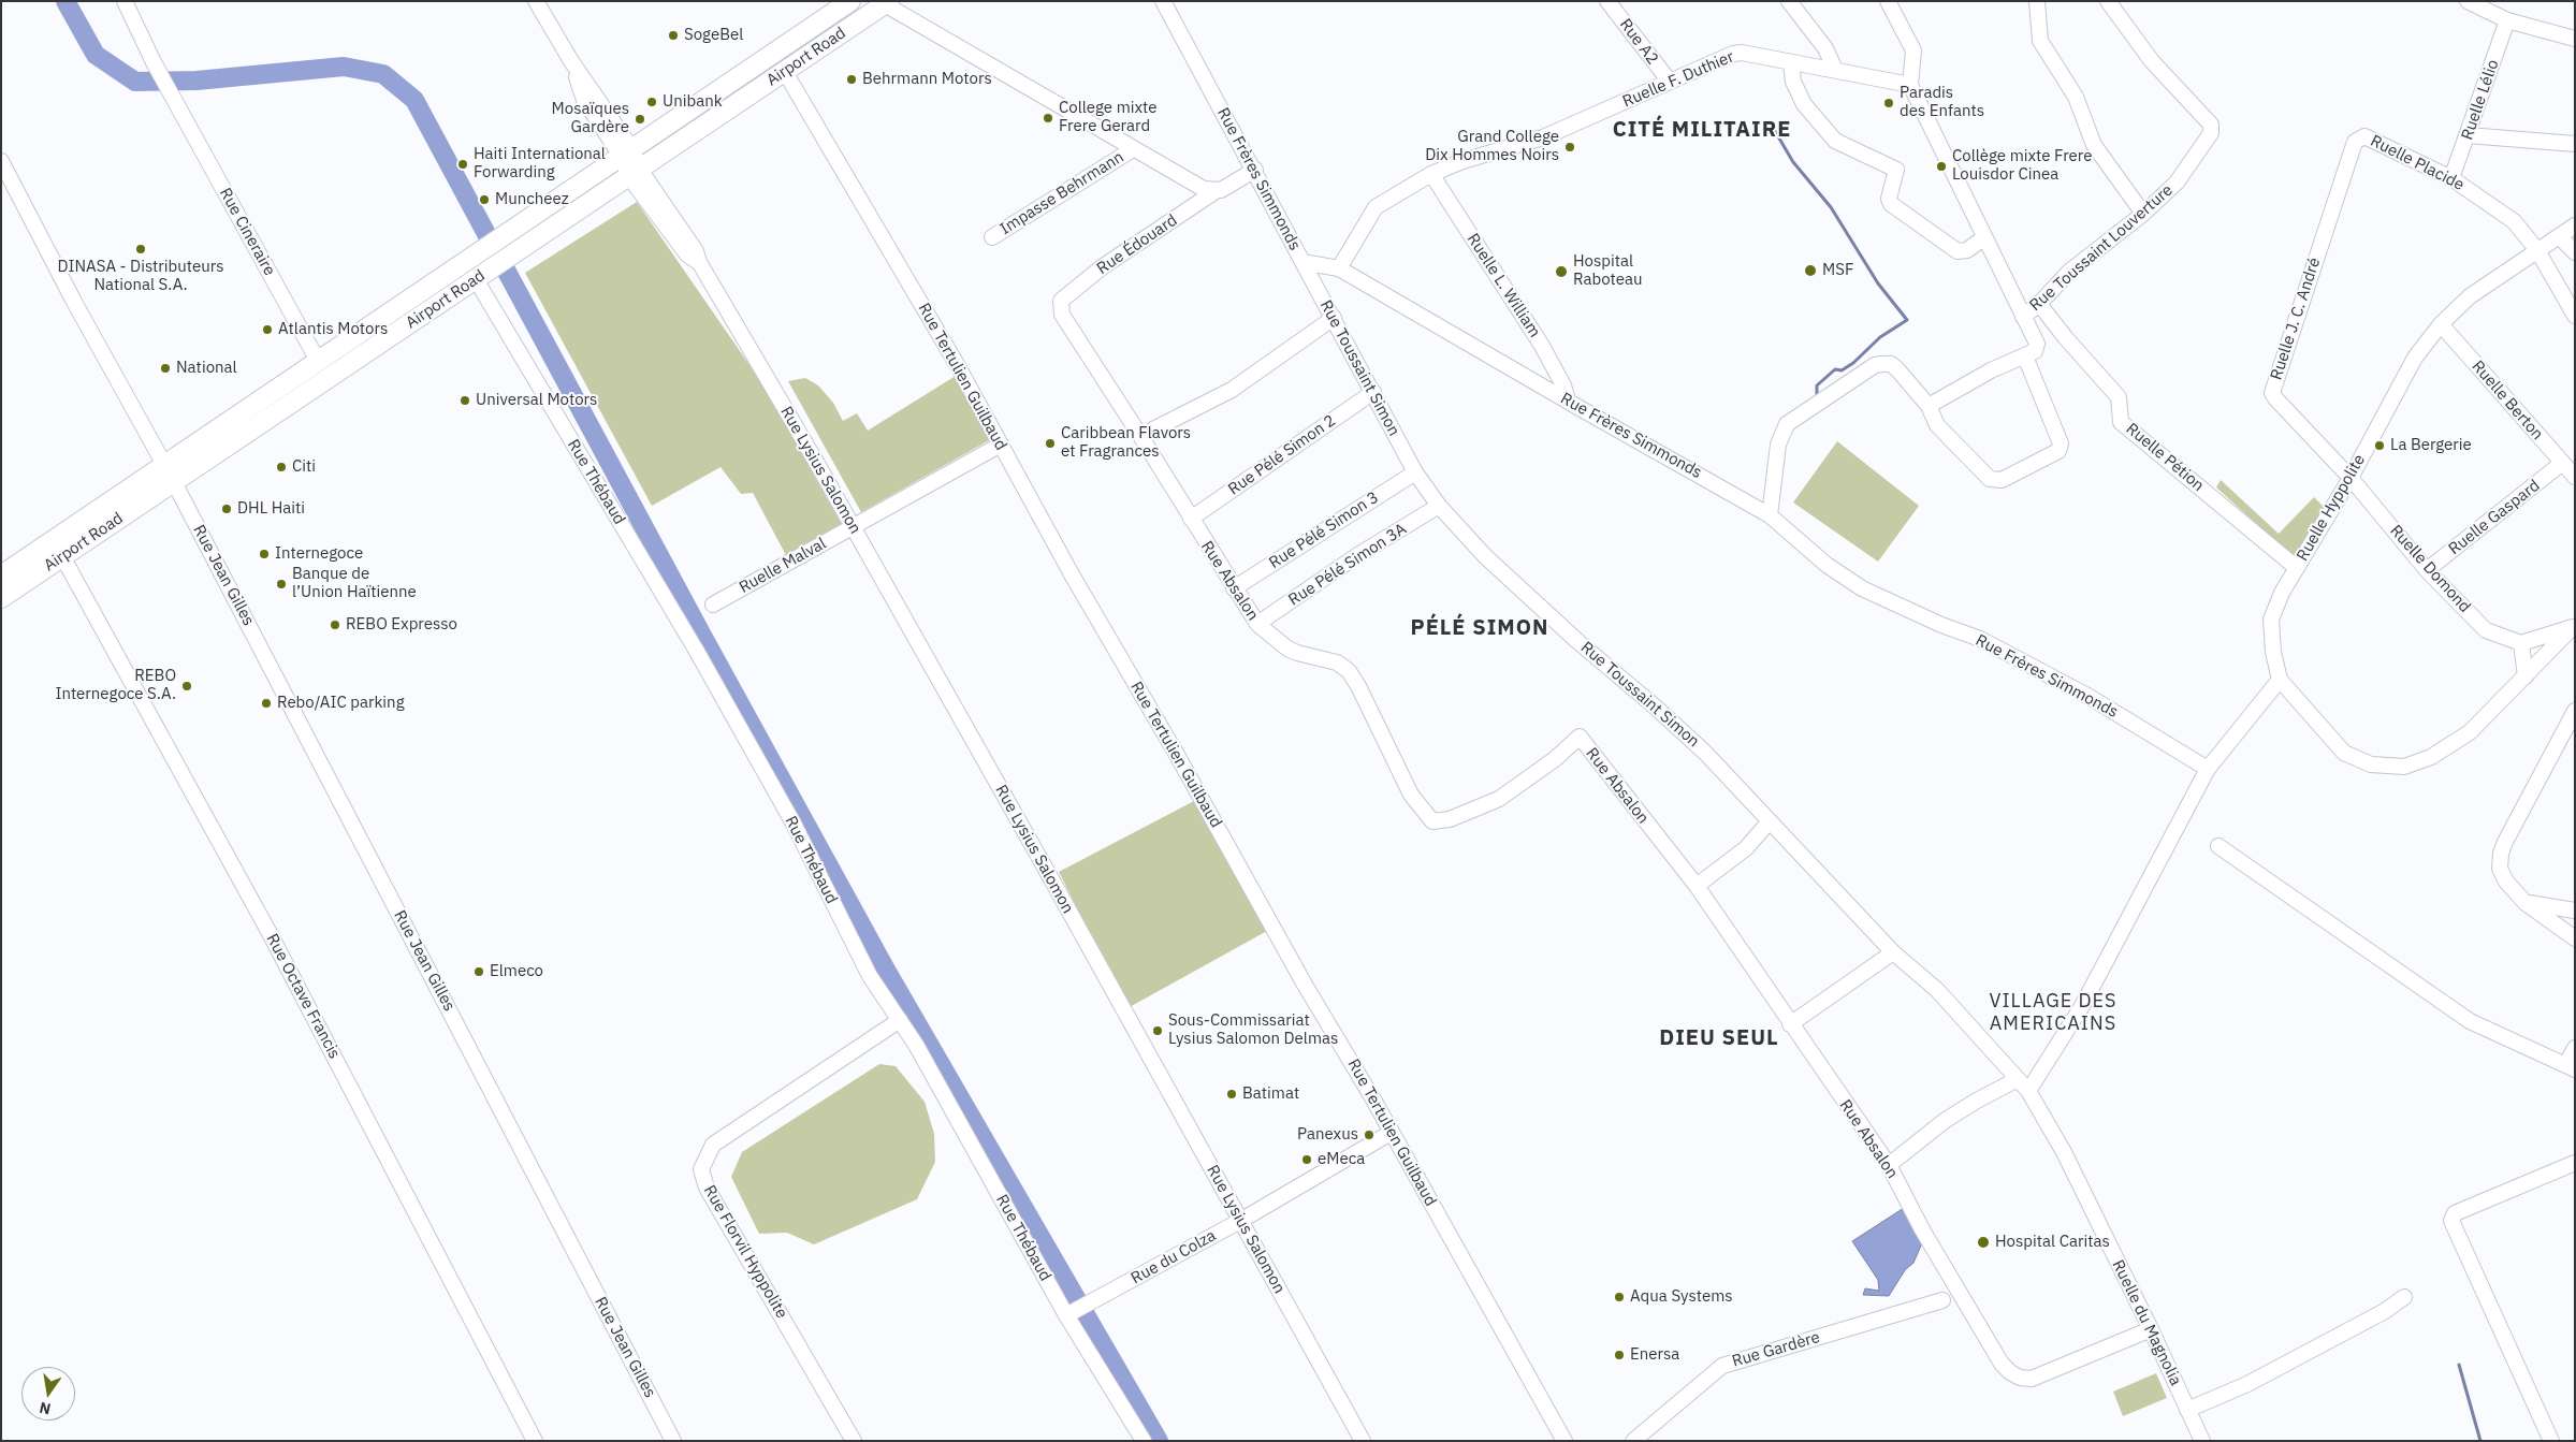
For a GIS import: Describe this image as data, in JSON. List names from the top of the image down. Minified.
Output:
{"streets":{"main road":["Airport Road"],"street":["Rue A2","Ruelle F. Duthier","Ruelle Lélio","Ruelle Placide","Rue Frères Simmonds","Impasse Behrmann","Rue Cineraire","Rue Édouard","Rue Toussaint Louverture","Ruelle L. William","Ruelle J. C. André","Rue Toussaint Simon","Rue Tertulien Guilbaud","Ruelle Berton","Rue Pélé Simon 2","Ruelle Pétion","Rue Lysius Salomon","Rue Thébaud","Ruelle Hyppolite","Ruelle Gaspard","Rue Pélé Simon 3","Rue Pélé Simon 3A","Ruelle Malval","Ruelle Domond","Rue Jean Gilles","Rue Absalon","Rue Octave Francis","Rue Florvil Hyppolite","Rue du Colza","Ruelle du Magnolia","Rue Gardère"]},"crossings":[["Rue A2","Ruelle F. Duthier"],["Airport Road","Rue Cineraire"],["Airport Road","Rue Tertulien Guilbaud"],["Airport Road","Rue Lysius Salomon"],["Airport Road","Rue Thébaud"],["Airport Road","Rue Jean Gilles"],["Airport Road","Rue Octave Francis"],["Ruelle F. Duthier","Rue Frères Simmonds"],["Ruelle F. Duthier","Ruelle L. William"],["Ruelle Lélio","Ruelle Placide"],["Ruelle Placide","Ruelle J. C. André"],["Ruelle Placide","Ruelle Hyppolite"],["Rue Frères Simmonds","Rue Édouard"],["Rue Frères Simmonds","Ruelle L. William"],["Rue Frères Simmonds","Rue Toussaint Simon"],["Rue Édouard","Rue Absalon"],["Rue Toussaint Louverture","Ruelle Pétion"],["Ruelle J. C. André","Ruelle Hyppolite"],["Ruelle J. C. André","Ruelle Domond"],["Rue Toussaint Simon","Rue Pélé Simon 2"],["Rue Toussaint Simon","Rue Pélé Simon 3"],["Rue Toussaint Simon","Rue Pélé Simon 3A"],["Rue Toussaint Simon","Ruelle du Magnolia"],["Rue Tertulien Guilbaud","Ruelle Malval"],["Rue Tertulien Guilbaud","Rue du Colza"],["Ruelle Berton","Ruelle Hyppolite"],["Ruelle Berton","Ruelle Gaspard"],["Rue Pélé Simon 2","Rue Absalon"],["Ruelle Pétion","Ruelle Hyppolite"],["Rue Lysius Salomon","Ruelle Malval"],["Rue Lysius Salomon","Rue du Colza"],["Rue Thébaud","Rue Florvil Hyppolite"],["Rue Thébaud","Rue du Colza"],["Ruelle Hyppolite","Ruelle Domond"],["Ruelle Gaspard","Ruelle Domond"],["Rue Pélé Simon 3","Rue Absalon"],["Rue Pélé Simon 3A","Rue Absalon"],["Rue Absalon","Ruelle du Magnolia"]],"districts":["CITÉ MILITAIRE","PÉLÉ SIMON","VILLAGE DES AMERICAINS","DIEU SEUL"],"places":["SogeBel","Behrmann Motors","Unibank","Paradis des Enfants","College mixte Frere Gerard","Mosaïques Gardère","Grand College Dix Hommes Noirs","Haiti International Forwarding","Collège mixte Frere Louisdor Cinea","Muncheez","DINASA - Distributeurs National S.A.","MSF","Hospital Raboteau","Atlantis Motors","National","Universal Motors","Caribbean Flavors et Fragrances","La Bergerie","Citi","DHL Haiti","Internegoce","Banque de l’Union Haïtienne","REBO Expresso","REBO Internegoce S.A.","Rebo/AIC parking","Elmeco","Sous-Commissariat Lysius Salomon Delmas","Batimat","Panexus","eMeca","Hospital Caritas","Aqua Systems","Enersa"],"north":"bottom"}
